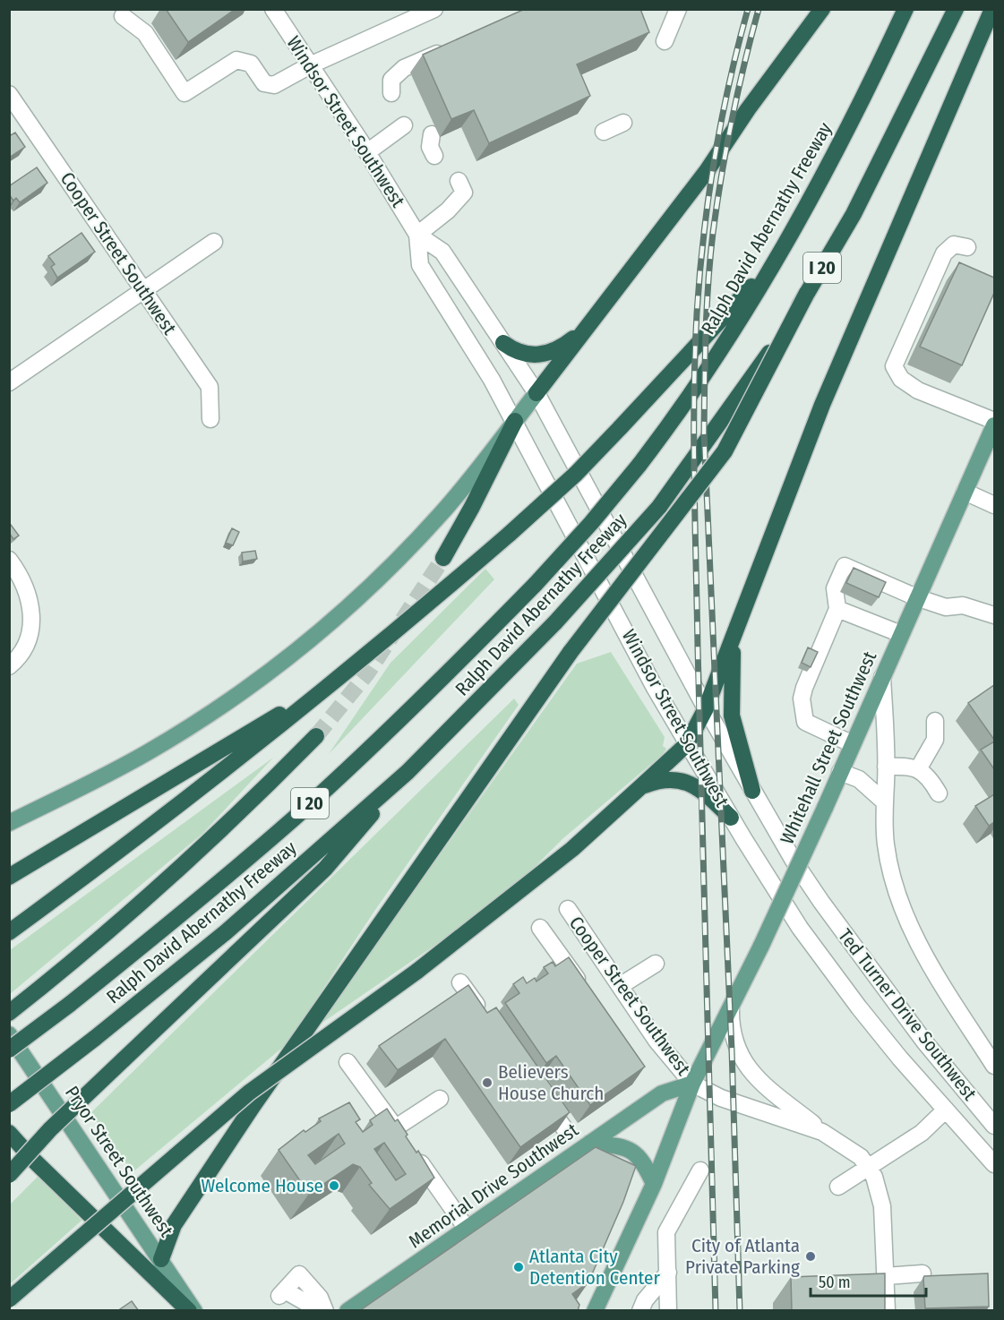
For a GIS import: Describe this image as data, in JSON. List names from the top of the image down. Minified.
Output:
{"streets":{"highway":["Ralph David Abernathy Freeway","I 20"],"main road":["Whitehall Street Southwest","Pryor Street Southwest","Memorial Drive Southwest"],"street":["Windsor Street Southwest","Cooper Street Southwest","Ted Turner Drive Southwest"]},"crossings":[["Windsor Street Southwest","Ted Turner Drive Southwest"],["Cooper Street Southwest","Whitehall Street Southwest"],["Cooper Street Southwest","Memorial Drive Southwest"],["Whitehall Street Southwest","Ted Turner Drive Southwest"],["Whitehall Street Southwest","Memorial Drive Southwest"]],"places":["Believers House Church","Welcome House","City of Atlanta Private Parking","Atlanta City Detention Center"],"scale_bar":"50 m"}
